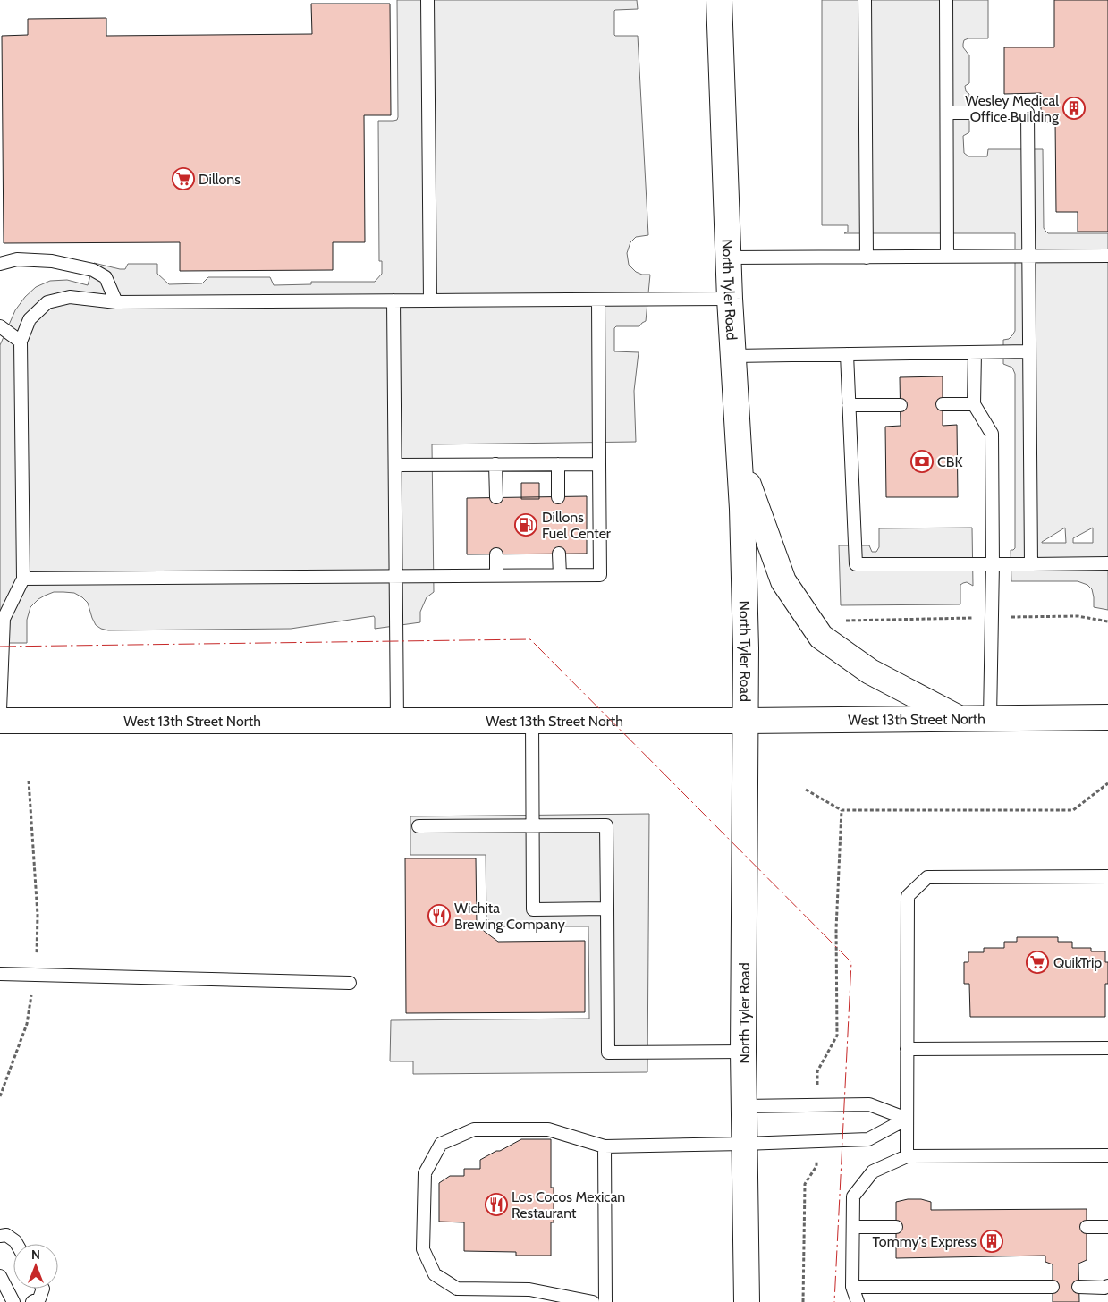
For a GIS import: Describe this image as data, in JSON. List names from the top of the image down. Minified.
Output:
{"streets":{"street":["North Tyler Road","West 13th Street North"]},"crossings":[["North Tyler Road","West 13th Street North"]],"places":{"building":["Wesley Medical Office Building","Tommy's Express"],"supermarket":["Dillons","QuikTrip"],"bank":["CBK"],"fuel station":["Dillons Fuel Center"],"restaurant":["Wichita Brewing Company","Los Cocos Mexican Restaurant"]},"north":"top"}
